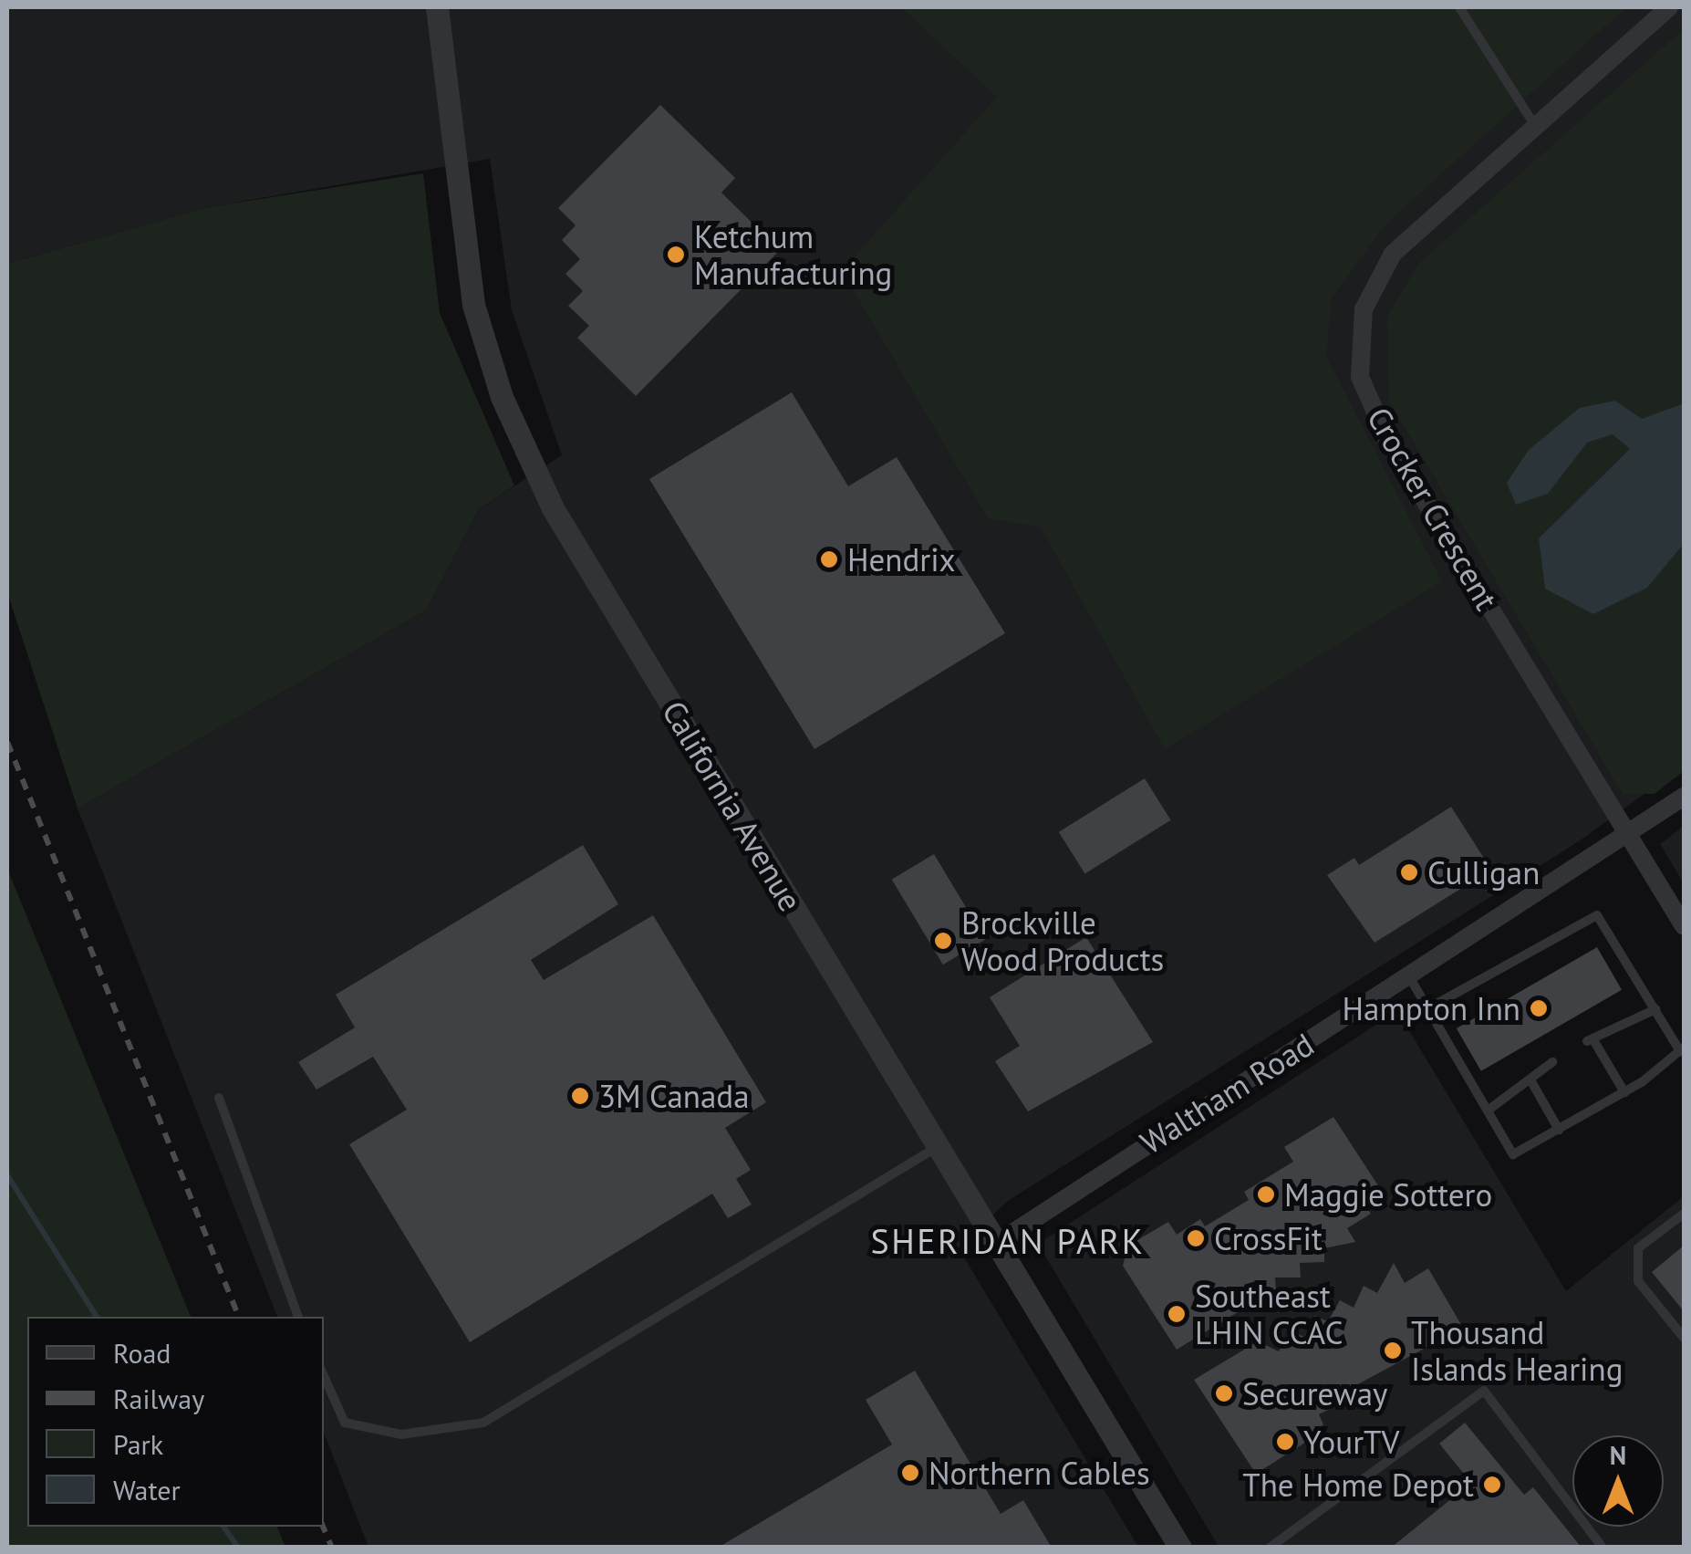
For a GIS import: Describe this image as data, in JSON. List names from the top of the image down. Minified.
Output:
{"streets":{"street":["Crocker Crescent","California Avenue","Waltham Road"]},"crossings":[["Crocker Crescent","Waltham Road"],["California Avenue","Waltham Road"]],"districts":["SHERIDAN PARK"],"places":["Ketchum Manufacturing","Hendrix","Culligan","Brockville Wood Products","Hampton Inn","3M Canada","Maggie Sottero","CrossFit","Southeast LHIN CCAC","Thousand Islands Hearing","Secureway","YourTV","Northern Cables","The Home Depot"],"legend":["Road","Railway","Park","Water"],"north":"top"}
